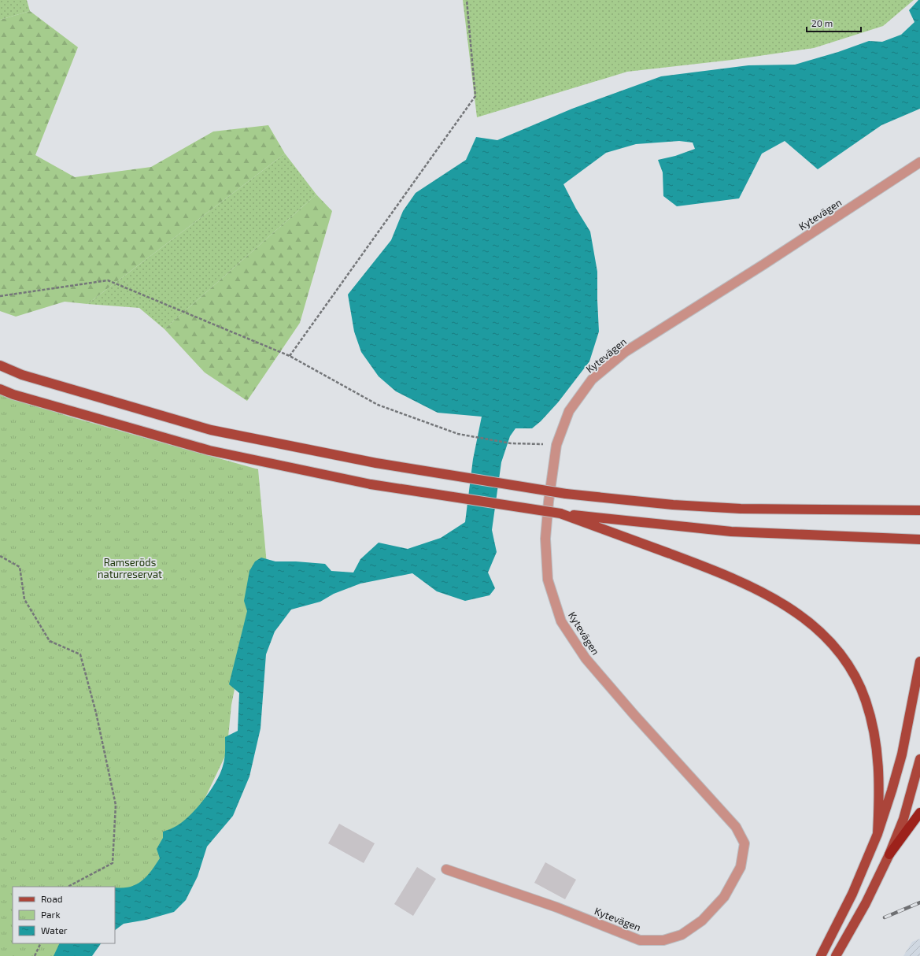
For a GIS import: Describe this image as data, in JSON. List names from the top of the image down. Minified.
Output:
{"streets":{"street":["Kytevägen"]},"parks":["Ramseröds naturreservat"],"legend":["Road","Park","Water"],"scale_bar":"20 m"}
